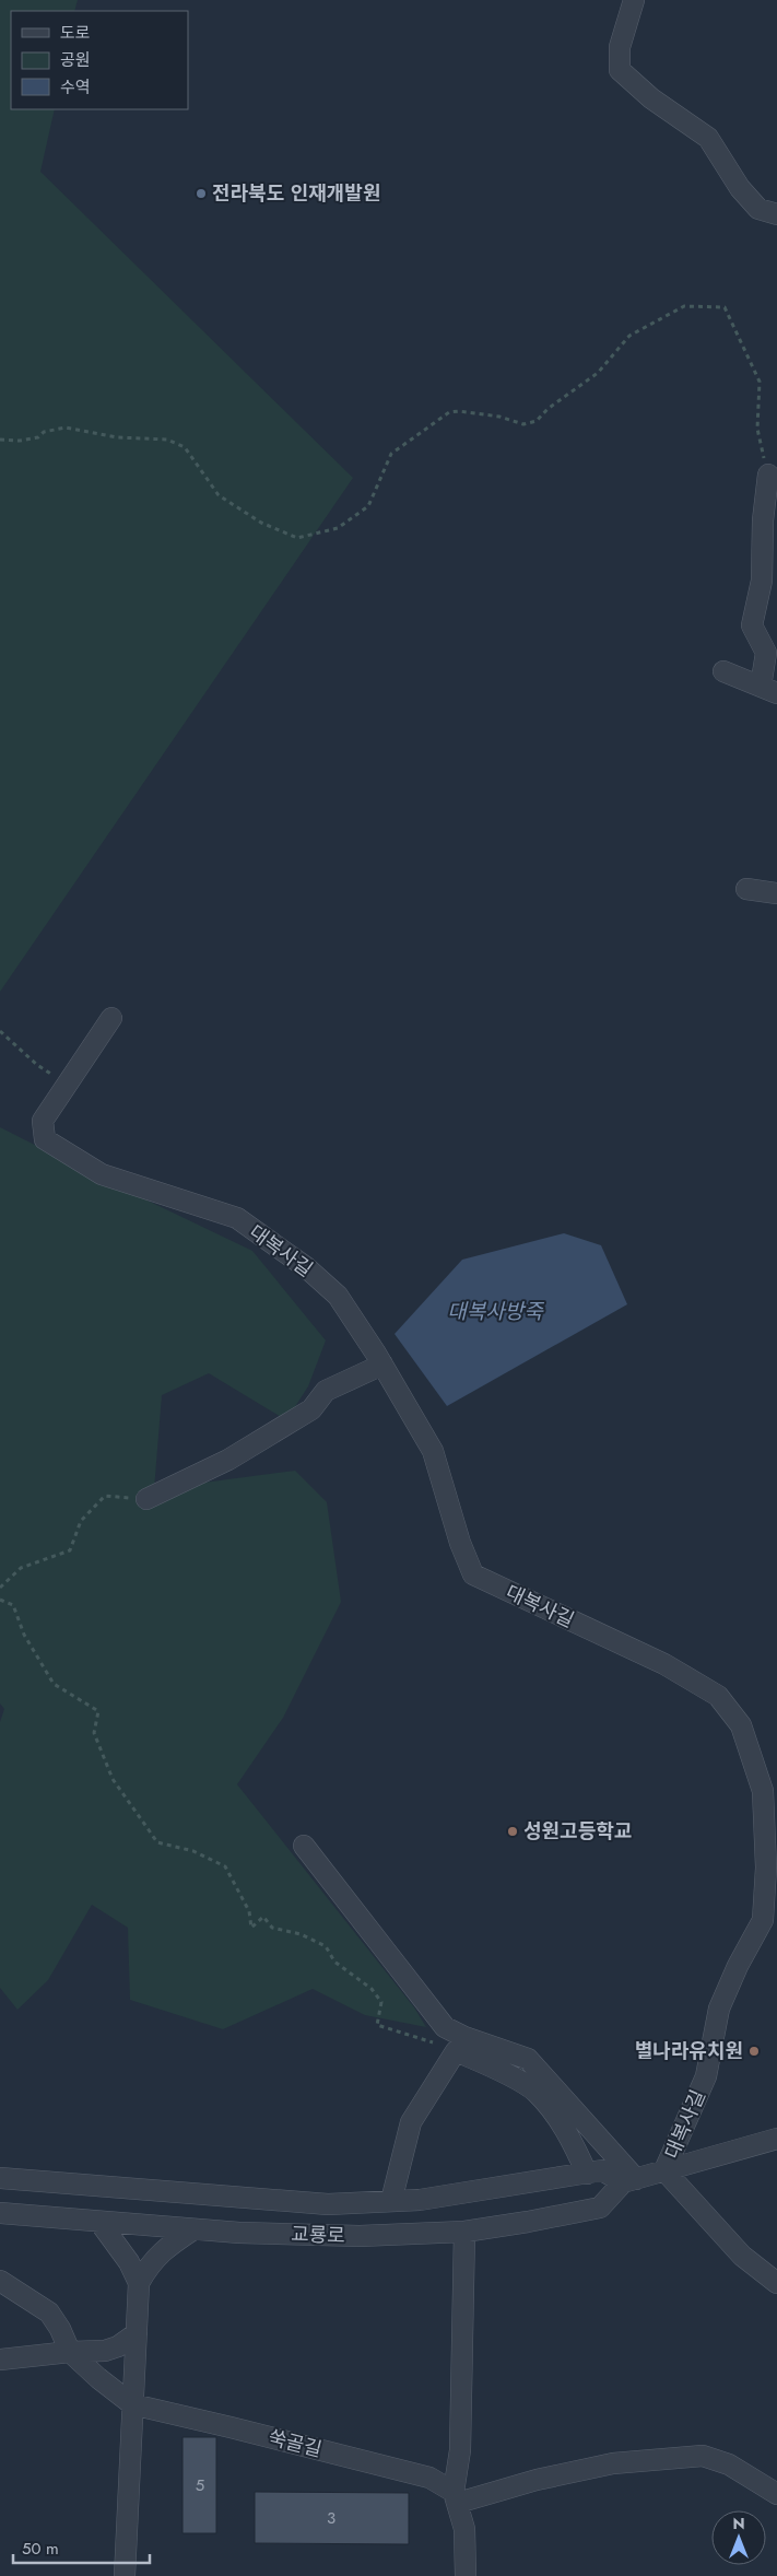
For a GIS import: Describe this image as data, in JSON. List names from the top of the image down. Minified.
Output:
{"streets":{"street":["대복사길","교룡로","쑥골길"]},"water":["대복사방죽"],"places":["전라북도 인재개발원","성원고등학교","별나라유치원"],"house_numbers":["5","3"],"legend":["도로","공원","수역"],"scale_bar":"50 m","north":"top"}
